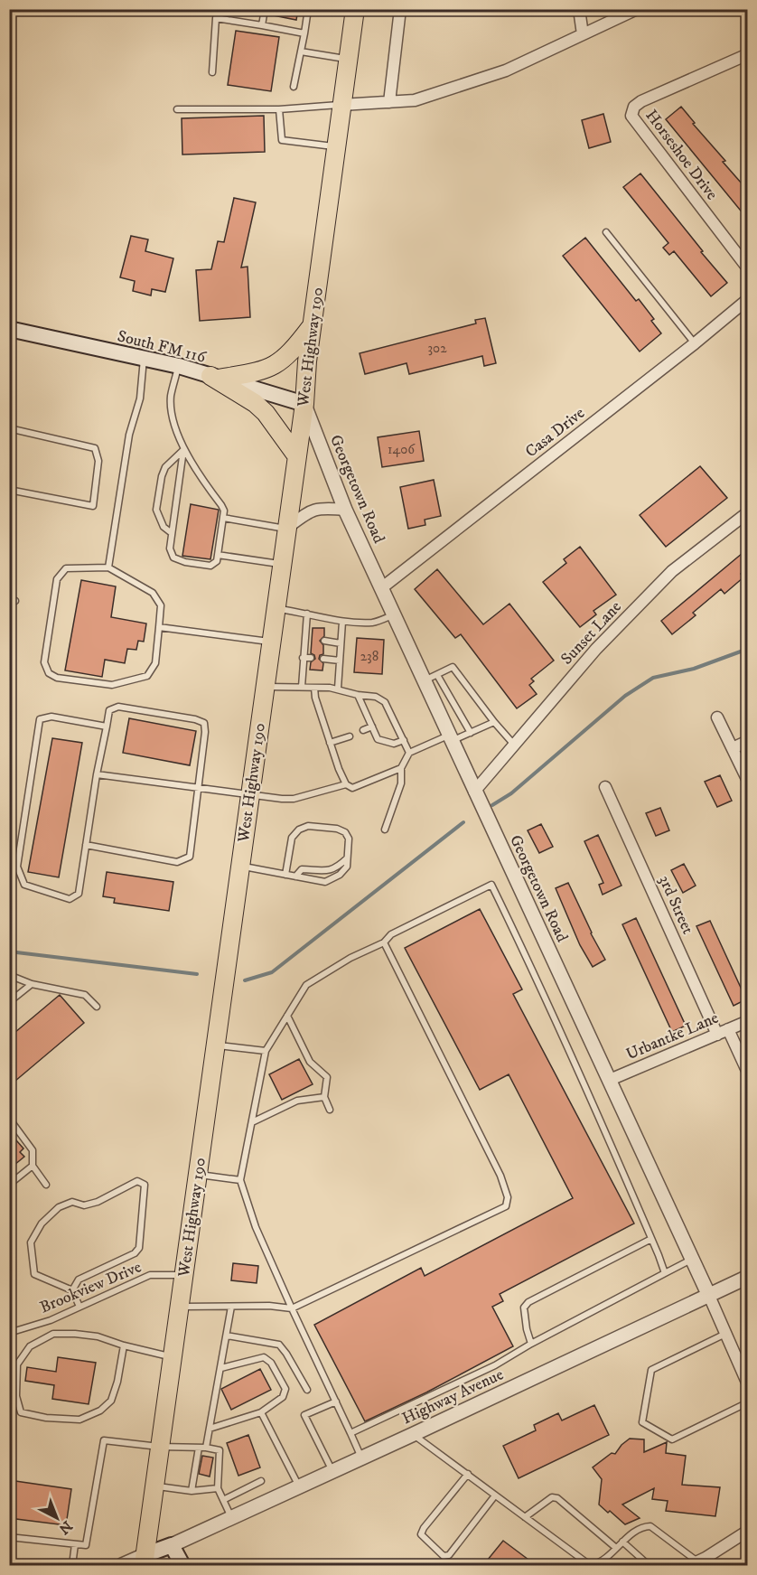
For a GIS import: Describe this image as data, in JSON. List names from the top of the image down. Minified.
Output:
{"streets":{"main road":["South FM 116","West Highway 190"],"street":["Horseshoe Drive","Casa Drive","Georgetown Road","Sunset Lane","3rd Street","Urbantke Lane","Highway Avenue"],"lane":["Brookview Drive"]},"crossings":[["South FM 116","West Highway 190"],["South FM 116","Georgetown Road"],["West Highway 190","Georgetown Road"],["West Highway 190","Brookview Drive"],["Casa Drive","Georgetown Road"],["Georgetown Road","Sunset Lane"],["Georgetown Road","Urbantke Lane"],["Georgetown Road","Highway Avenue"],["3rd Street","Urbantke Lane"]],"house_numbers":["302","1406","238"],"north":"bottom right"}
